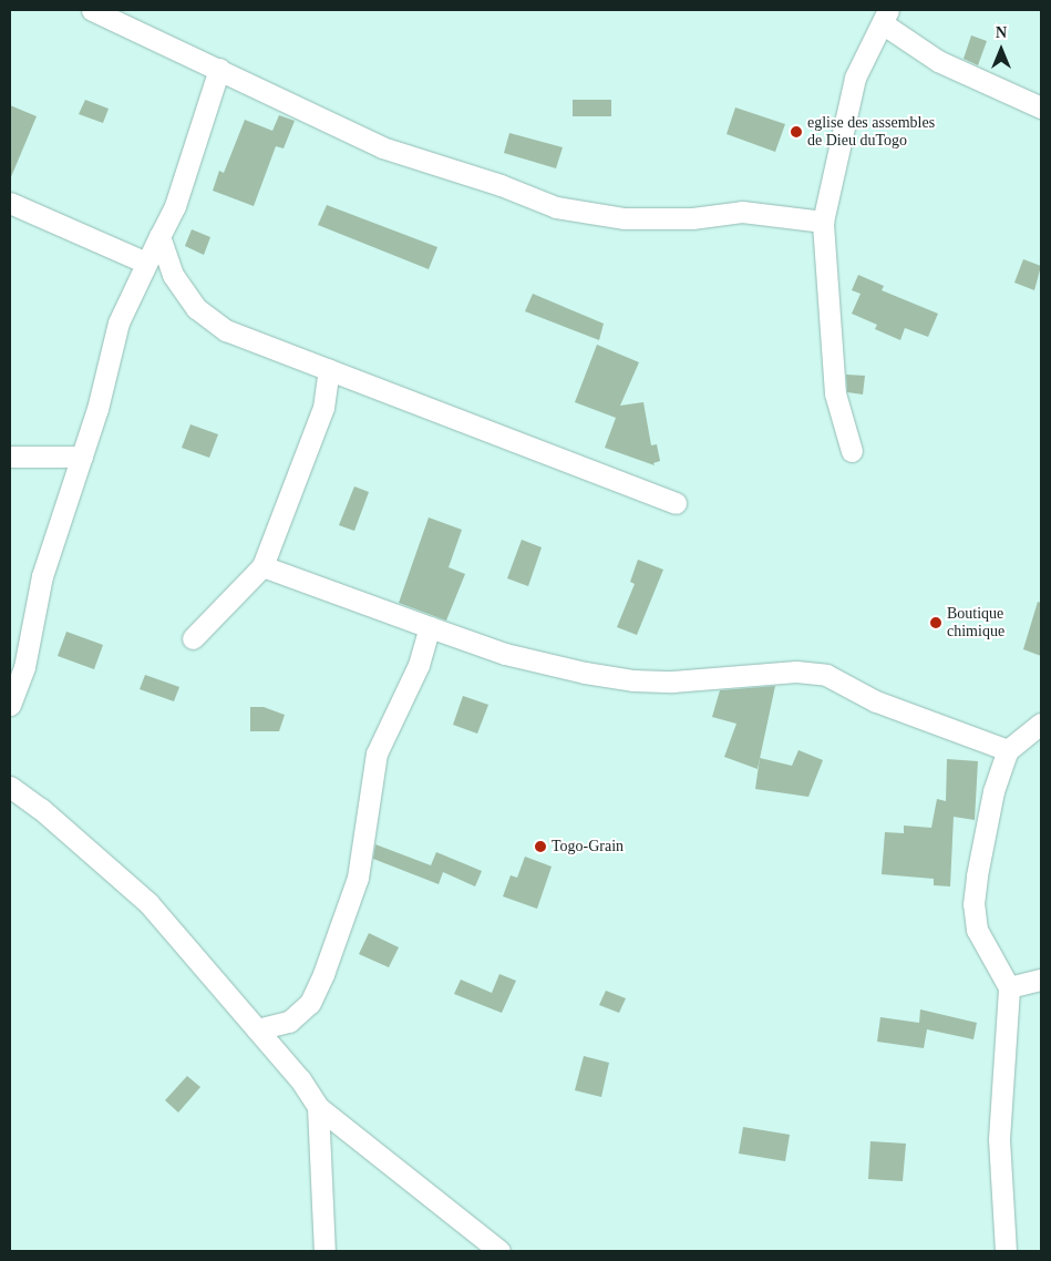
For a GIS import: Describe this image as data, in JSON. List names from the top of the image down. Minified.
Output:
{"places":["eglise des assembles de Dieu duTogo","Boutique chimique","Togo-Grain"],"north":"top"}
